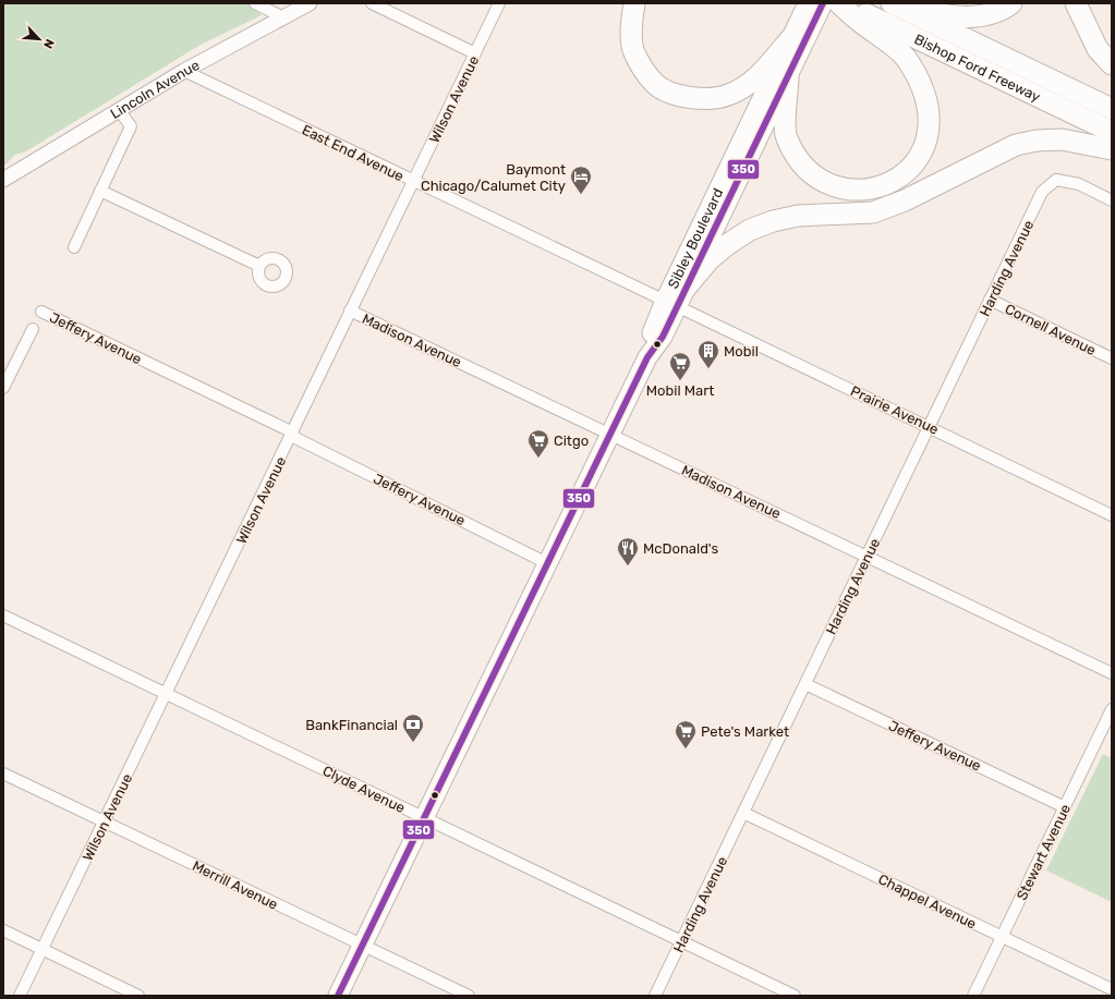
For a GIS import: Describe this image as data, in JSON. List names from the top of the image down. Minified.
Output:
{"streets":{"highway":["Bishop Ford Freeway"],"main road":["Sibley Boulevard"],"street":["Lincoln Avenue","Wilson Avenue","East End Avenue","Harding Avenue","Cornell Avenue","Jeffery Avenue","Madison Avenue","Prairie Avenue","Clyde Avenue","Stewart Avenue","Merrill Avenue","Chappel Avenue"]},"crossings":[["Lincoln Avenue","East End Avenue"],["Wilson Avenue","East End Avenue"],["Wilson Avenue","Jeffery Avenue"],["Wilson Avenue","Madison Avenue"],["Wilson Avenue","Clyde Avenue"],["Wilson Avenue","Merrill Avenue"],["East End Avenue","Sibley Boulevard"],["East End Avenue","Prairie Avenue"],["Sibley Boulevard","Jeffery Avenue"],["Sibley Boulevard","Madison Avenue"],["Sibley Boulevard","Prairie Avenue"],["Sibley Boulevard","Clyde Avenue"],["Sibley Boulevard","Merrill Avenue"],["Harding Avenue","Cornell Avenue"],["Harding Avenue","Jeffery Avenue"],["Harding Avenue","Madison Avenue"],["Harding Avenue","Prairie Avenue"],["Harding Avenue","Clyde Avenue"],["Harding Avenue","Chappel Avenue"],["Jeffery Avenue","Stewart Avenue"],["Stewart Avenue","Chappel Avenue"]],"places":{"hotel":["Baymont Chicago/Calumet City"],"building":["Mobil"],"supermarket":["Mobil Mart","Citgo","Pete's Market"],"restaurant":["McDonald's"],"bank":["BankFinancial"]},"lines":["transit line 350"],"north":"bottom right"}
